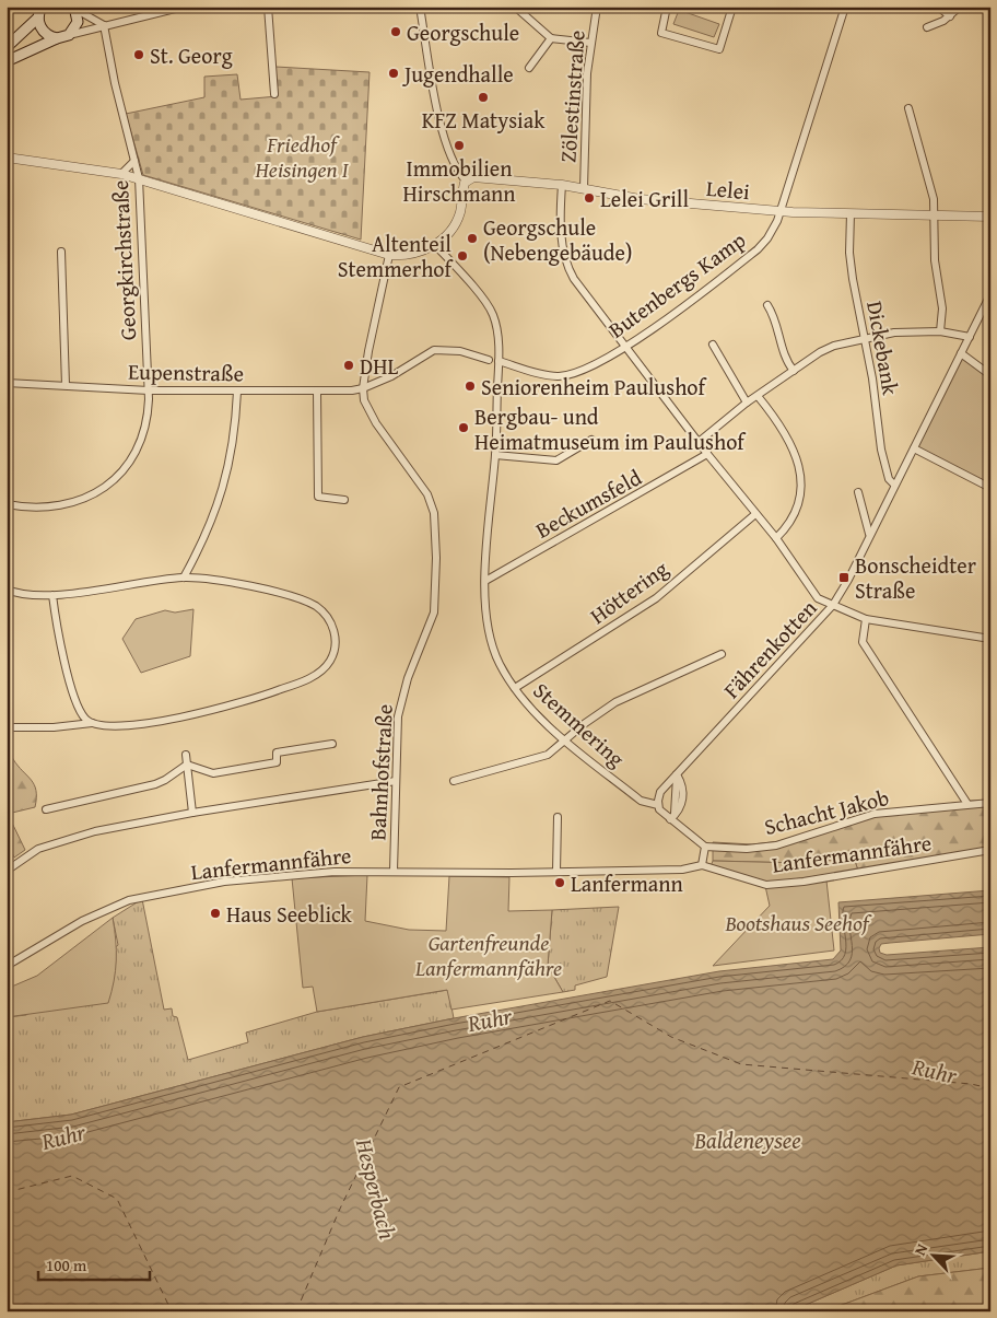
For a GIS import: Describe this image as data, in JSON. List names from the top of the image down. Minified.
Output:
{"streets":{"street":["Zölestinstraße","Lelei","Georgkirchstraße","Butenbergs Kamp","Dickebank","Eupenstraße","Beckumsfeld","Höttering","Fährenkotten","Stemmering","Bahnhofstraße","Schacht Jakob","Lanfermannfähre"]},"crossings":[["Zölestinstraße","Lelei"],["Lelei","Butenbergs Kamp"],["Lelei","Dickebank"],["Georgkirchstraße","Eupenstraße"],["Butenbergs Kamp","Stemmering"],["Dickebank","Fährenkotten"],["Eupenstraße","Bahnhofstraße"],["Beckumsfeld","Stemmering"],["Höttering","Stemmering"],["Fährenkotten","Stemmering"],["Stemmering","Schacht Jakob"],["Bahnhofstraße","Lanfermannfähre"]],"water":["Ruhr","Baldeneysee","Hesperbach"],"parks":["Friedhof Heisingen I","Bootshaus Seehof","Gartenfreunde Lanfermannfähre"],"places":{"other":["Georgschule","St. Georg","Jugendhalle","KFZ Matysiak","Immobilien Hirschmann","Lelei Grill","Georgschule (Nebengebäude)","Altenteil Stemmerhof","DHL","Seniorenheim Paulushof","Bergbau- und Heimatmuseum im Paulushof","Lanfermann","Haus Seeblick"],"transit":["Bonscheidter Straße"]},"scale_bar":"100 m","north":"top left"}
